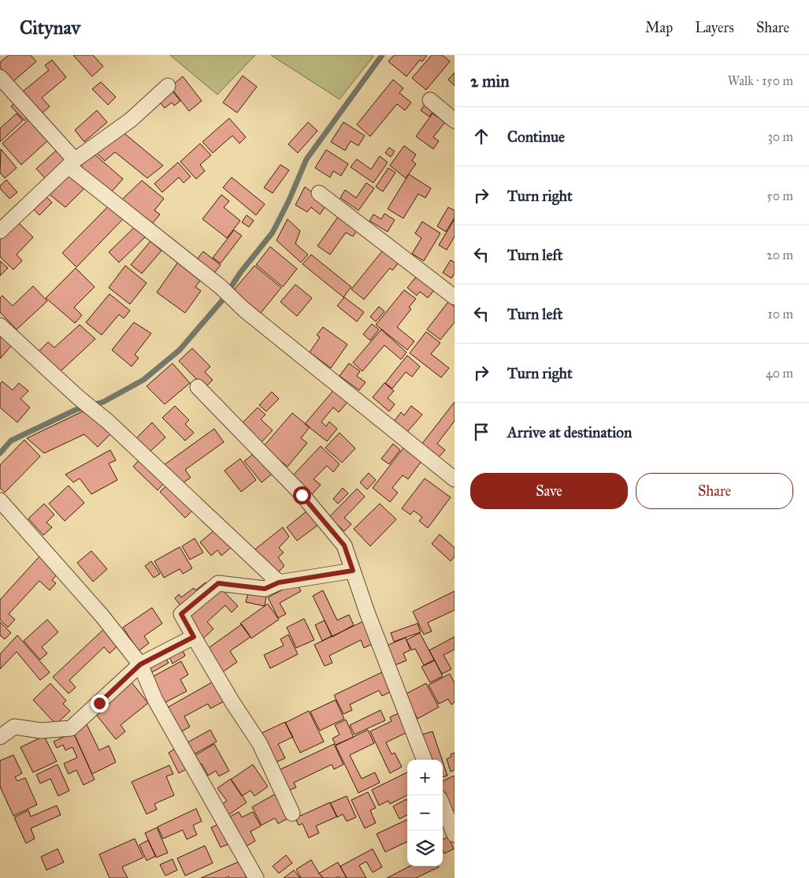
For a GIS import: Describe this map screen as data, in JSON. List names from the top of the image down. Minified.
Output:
{"page":{"header":"Citynav","nav":["Map","Layers","Share"],"heading":["2 min","Walk · 150 m"],"list":[["Continue","30 m"],["Turn right","50 m"],["Turn left","20 m"],["Turn left","10 m"],["Turn right","40 m"],"Arrive at destination"],"buttons":["Save","Share"],"map_buttons":["+","−"]}}
